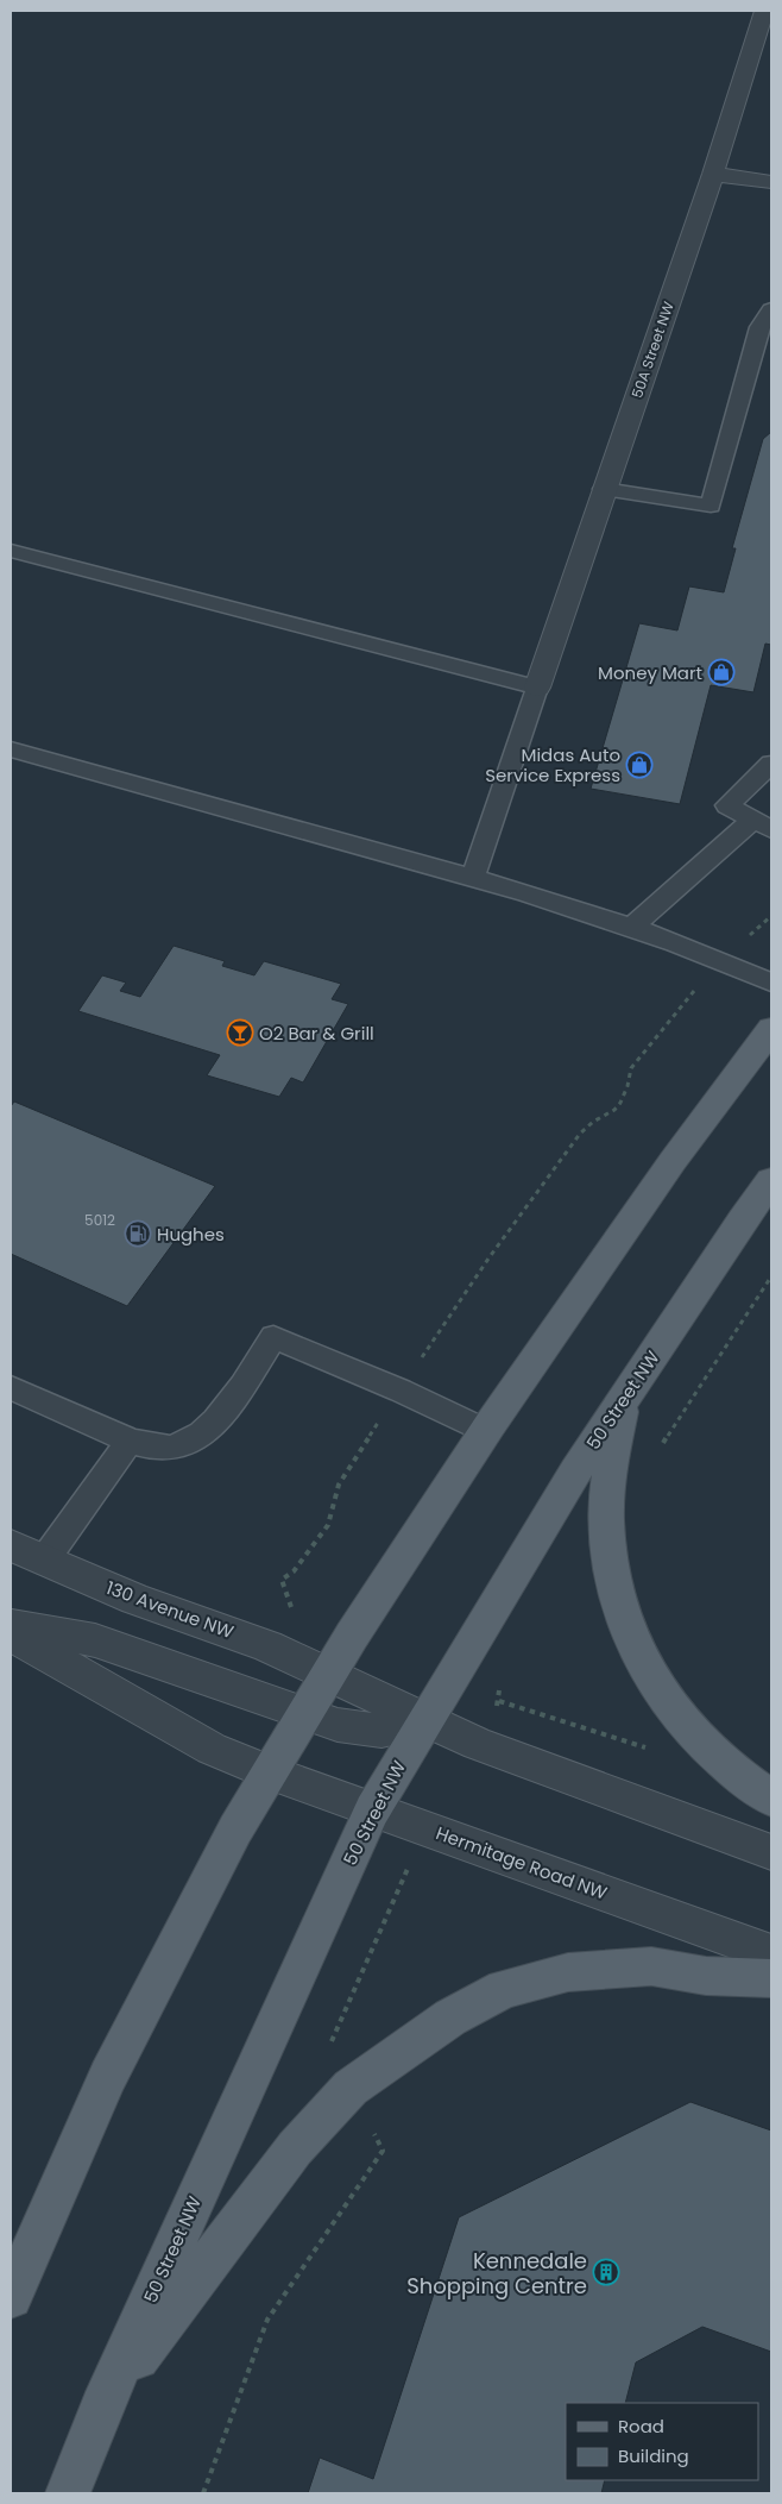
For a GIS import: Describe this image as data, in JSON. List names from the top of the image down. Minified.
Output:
{"streets":{"main road":["50 Street NW"],"street":["50A Street NW","130 Avenue NW","Hermitage Road NW"]},"crossings":[["50 Street NW","Hermitage Road NW"]],"places":{"shop":["Money Mart","Midas Auto Service Express"],"bar":["O2 Bar & Grill"],"fuel station":["Hughes"],"building":["Kennedale Shopping Centre"]},"house_numbers":["5012"],"legend":["Road","Building"]}
